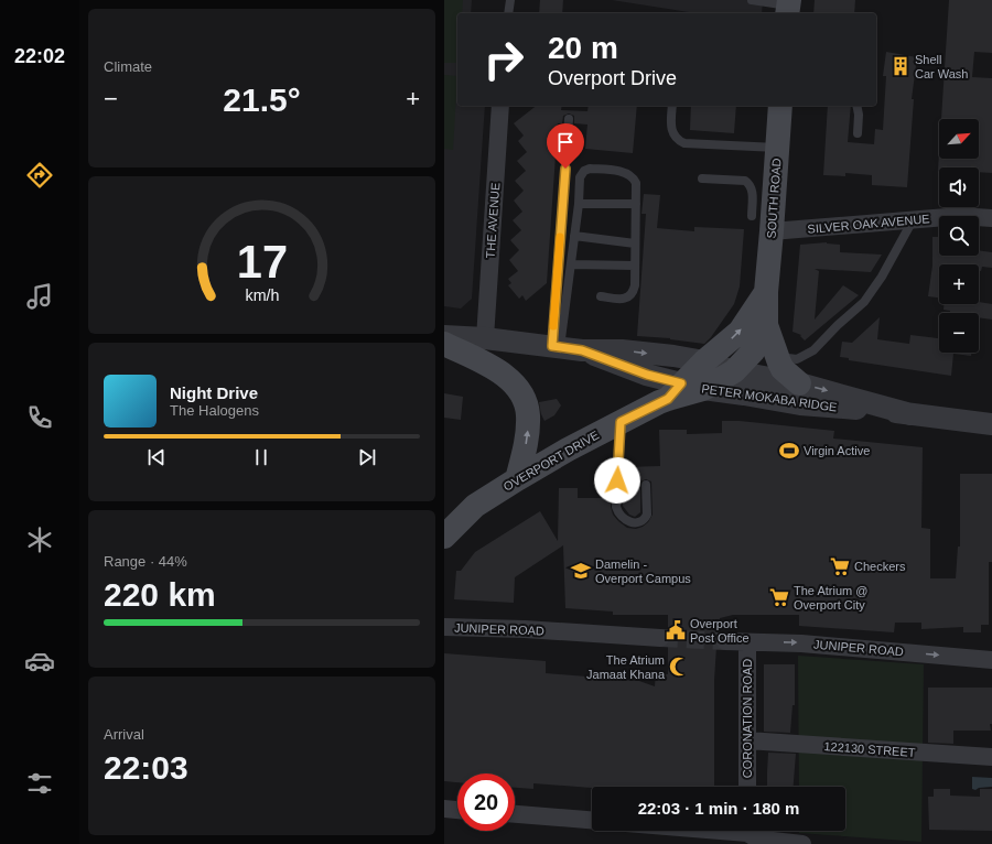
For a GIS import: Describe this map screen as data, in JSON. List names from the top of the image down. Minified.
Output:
{"streets":{"main road":["SOUTH ROAD","OVERPORT DRIVE"],"street":["THE AVENUE","SILVER OAK AVENUE","PETER MOKABA RIDGE","JUNIPER ROAD","CORONATION ROAD","122130 STREET"]},"crossings":[["SOUTH ROAD","SILVER OAK AVENUE"],["SOUTH ROAD","PETER MOKABA RIDGE"],["SOUTH ROAD","OVERPORT DRIVE"],["THE AVENUE","PETER MOKABA RIDGE"],["PETER MOKABA RIDGE","OVERPORT DRIVE"],["JUNIPER ROAD","CORONATION ROAD"],["CORONATION ROAD","122130 STREET"]],"one_way":["JUNIPER ROAD"],"places":{"building":["Shell Car Wash"],"sports":["Virgin Active"],"supermarket":["Checkers","The Atrium @ Overport City"],"school or university":["Damelin - Overport Campus"],"public building":["Overport Post Office"],"mosque":["The Atrium Jamaat Khana"]},"north":"top right","page":{"tabs":"22:02","tile":["Climate",["Range · 44%","220 km"],["Arrival","22:03"]],"turn":["20 m","Overport Drive"],"heat":["−","21.5°","+"],"map_buttons":["+","−"],"song":["Night Drive","The Halogens"],"limit":"20","trip":"22:03 · 1 min · 180 m","gauge":["17","km/h"]}}
